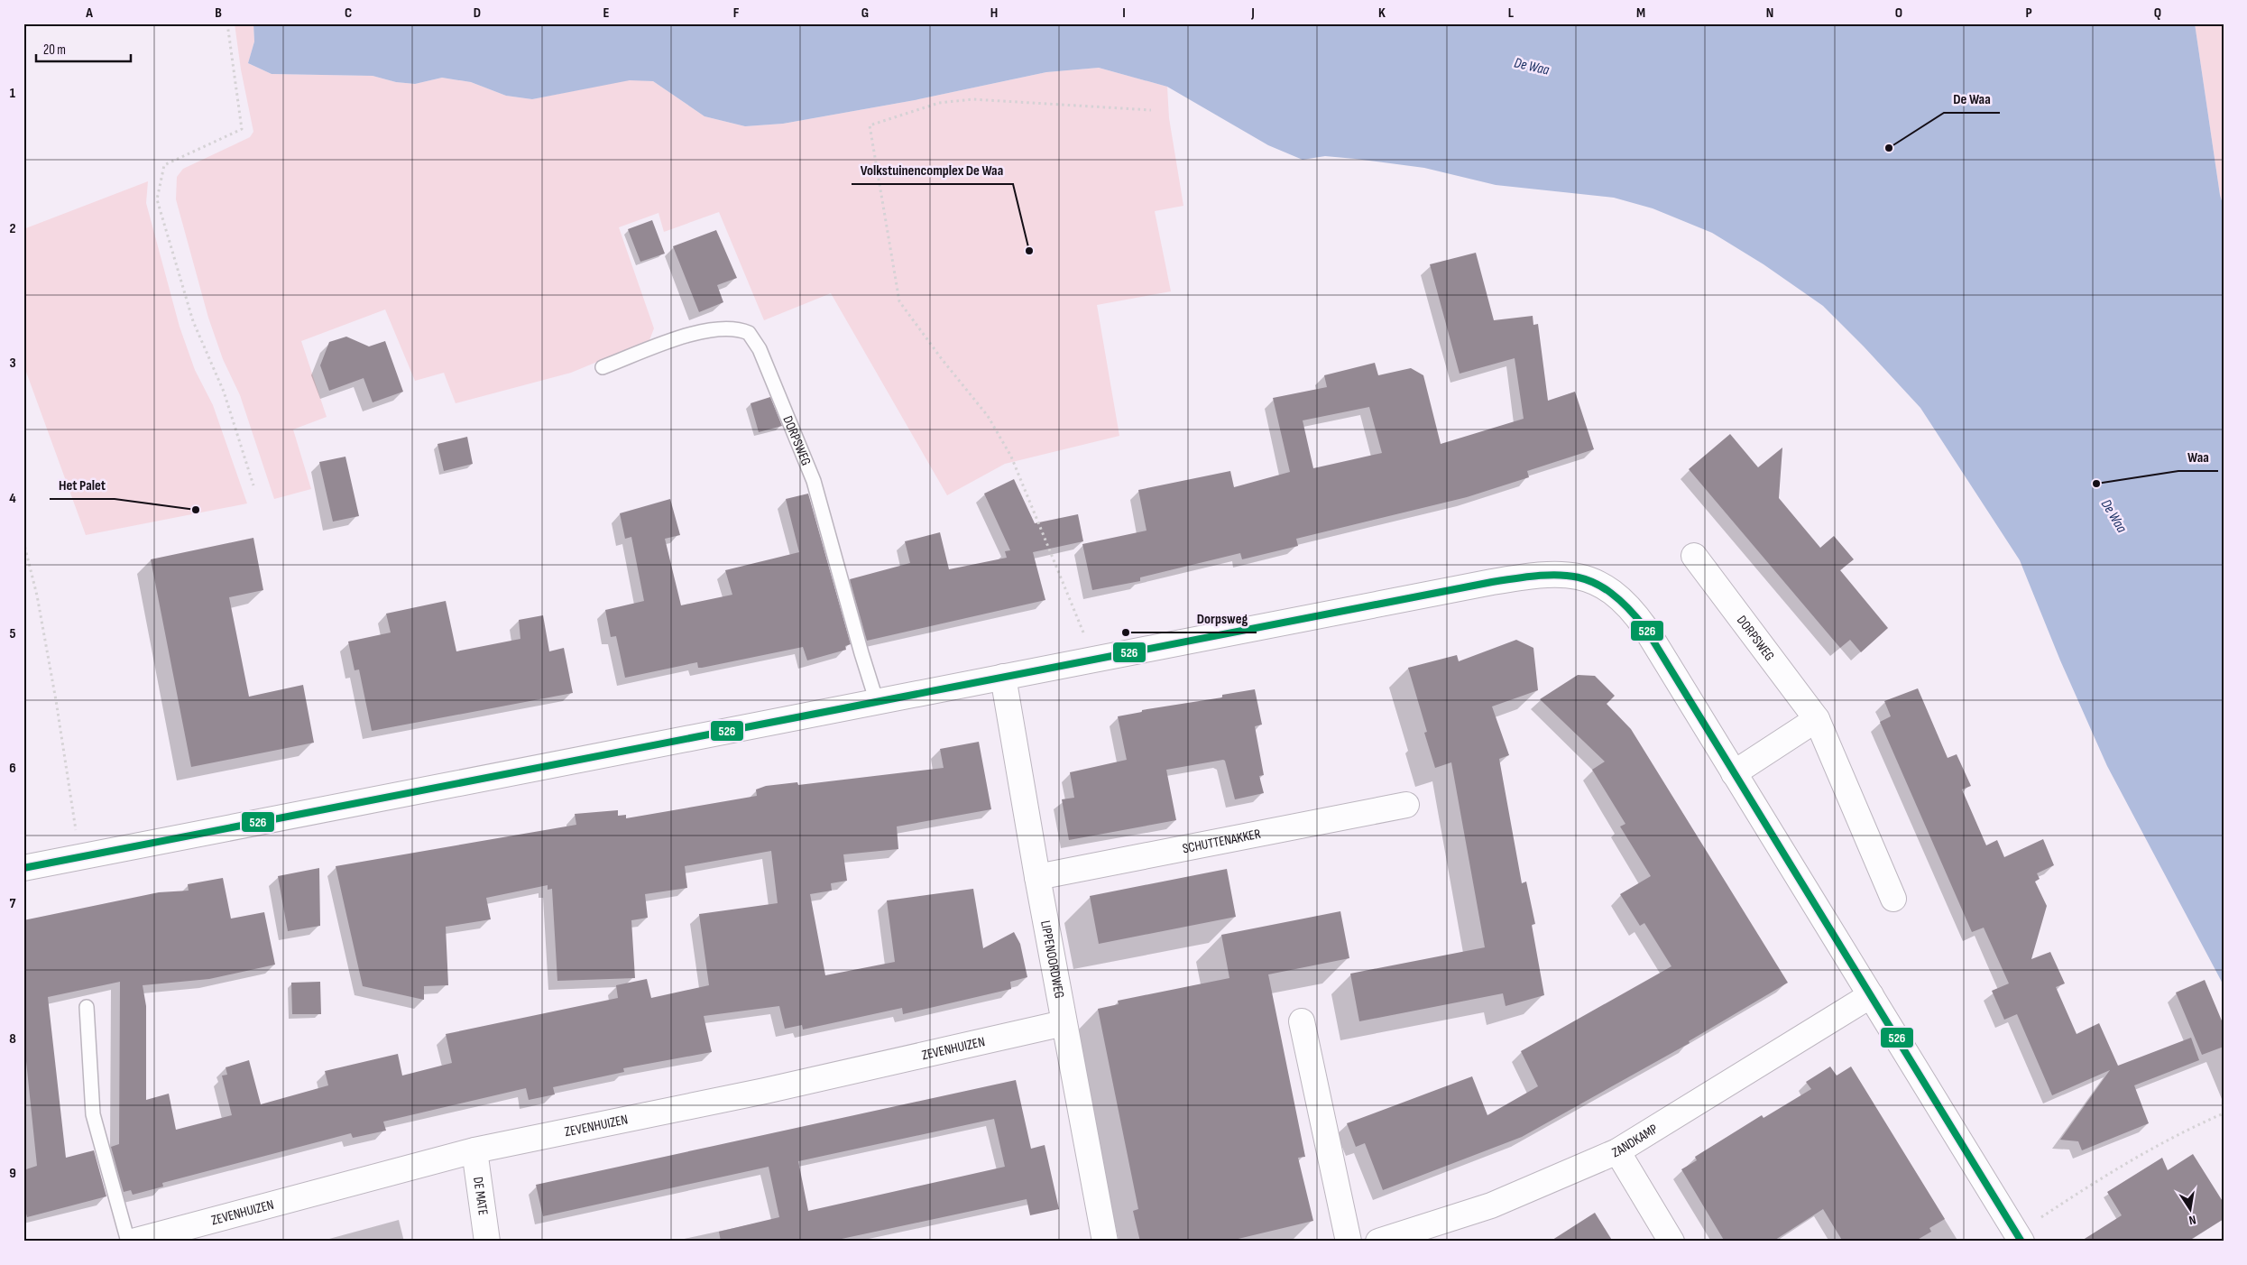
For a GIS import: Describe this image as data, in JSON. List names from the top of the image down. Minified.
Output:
{"streets":{"street":["DORPSWEG","SCHUTTENAKKER","LIPPENOORDWEG","ZEVENHUIZEN","ZANDKAMP","DE MATE"]},"crossings":[["SCHUTTENAKKER","LIPPENOORDWEG"],["LIPPENOORDWEG","ZEVENHUIZEN"],["ZEVENHUIZEN","DE MATE"]],"water":["De Waa"],"places":["De Waa","Volkstuinencomplex De Waa","Waa","Het Palet","Dorpsweg"],"lines":["transit line 526"],"scale_bar":"20 m","north":"bottom","grid":{"columns":["A","B","C","D","E","F","G","H","I","J","K","L","M","N","O","P","Q"],"rows":["1","2","3","4","5","6","7","8","9"]}}
